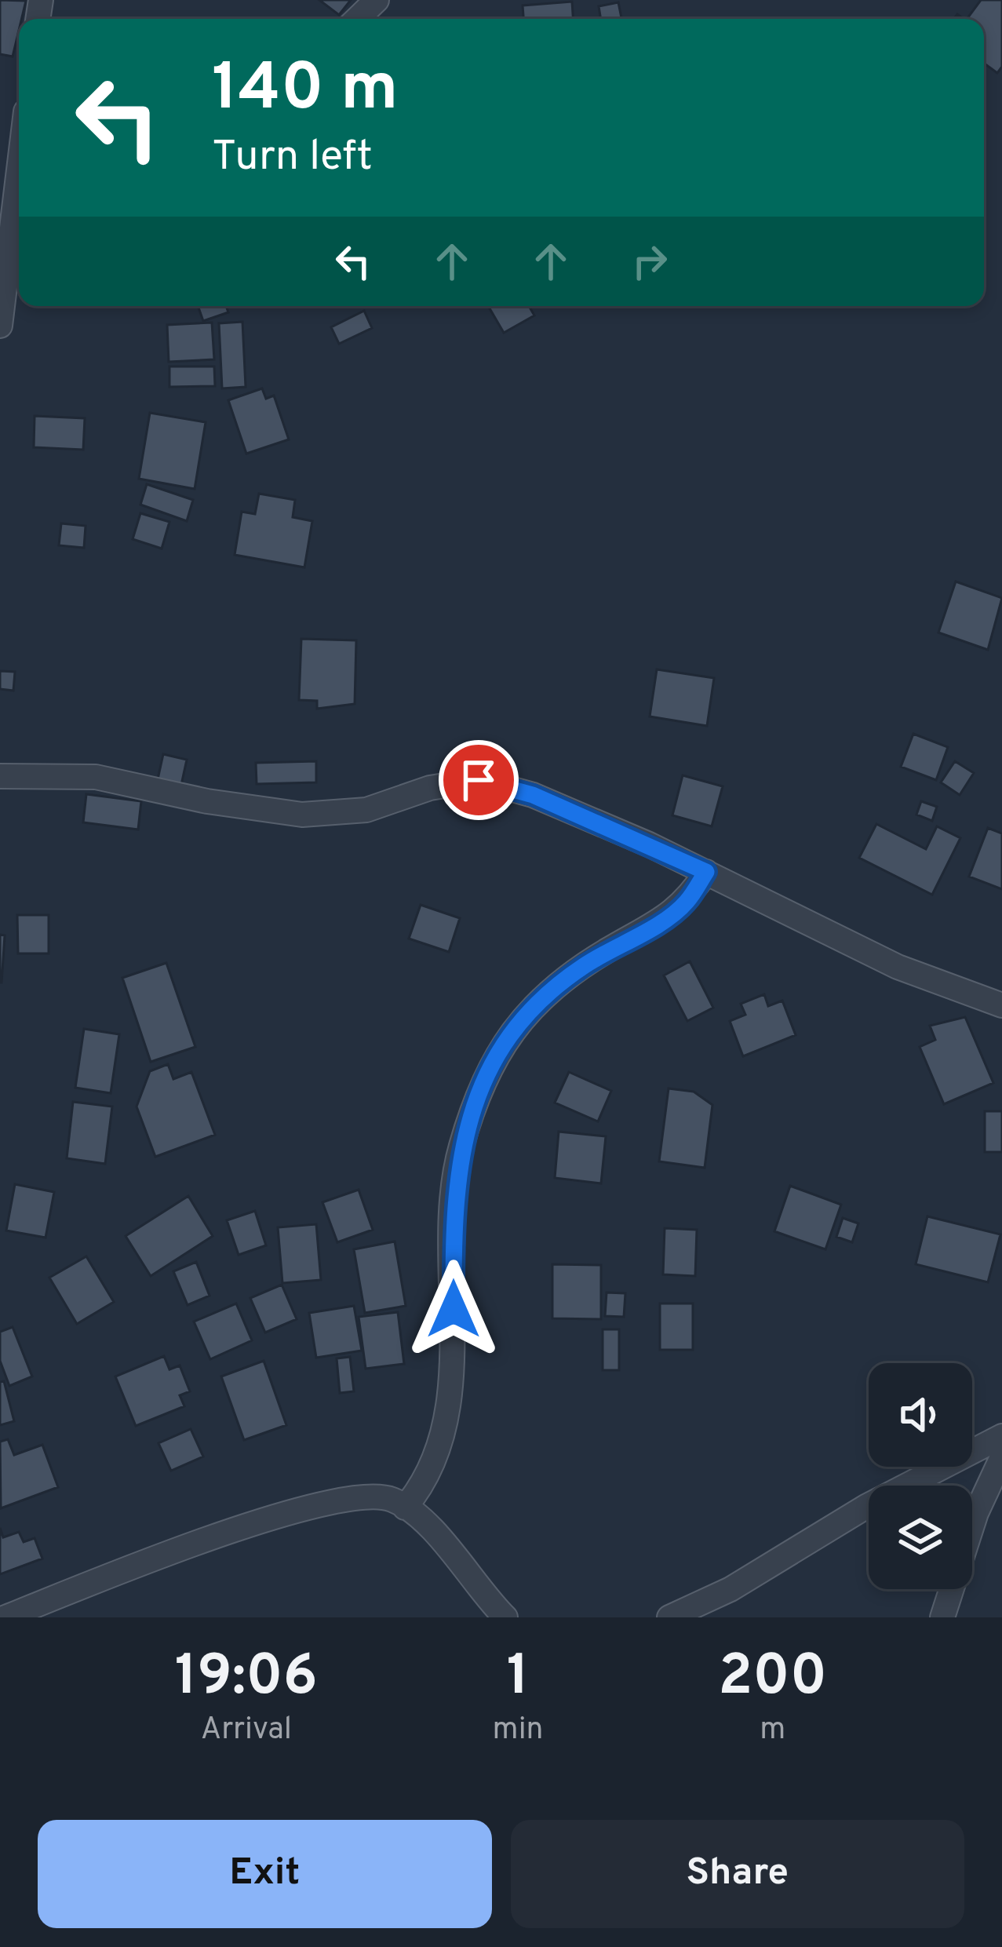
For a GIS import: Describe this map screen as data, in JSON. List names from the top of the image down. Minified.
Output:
{"page":{"turn":["140 m","Turn left"],"eta":["19:06","Arrival","1","min","200","m"],"buttons":["Exit","Share"]}}
